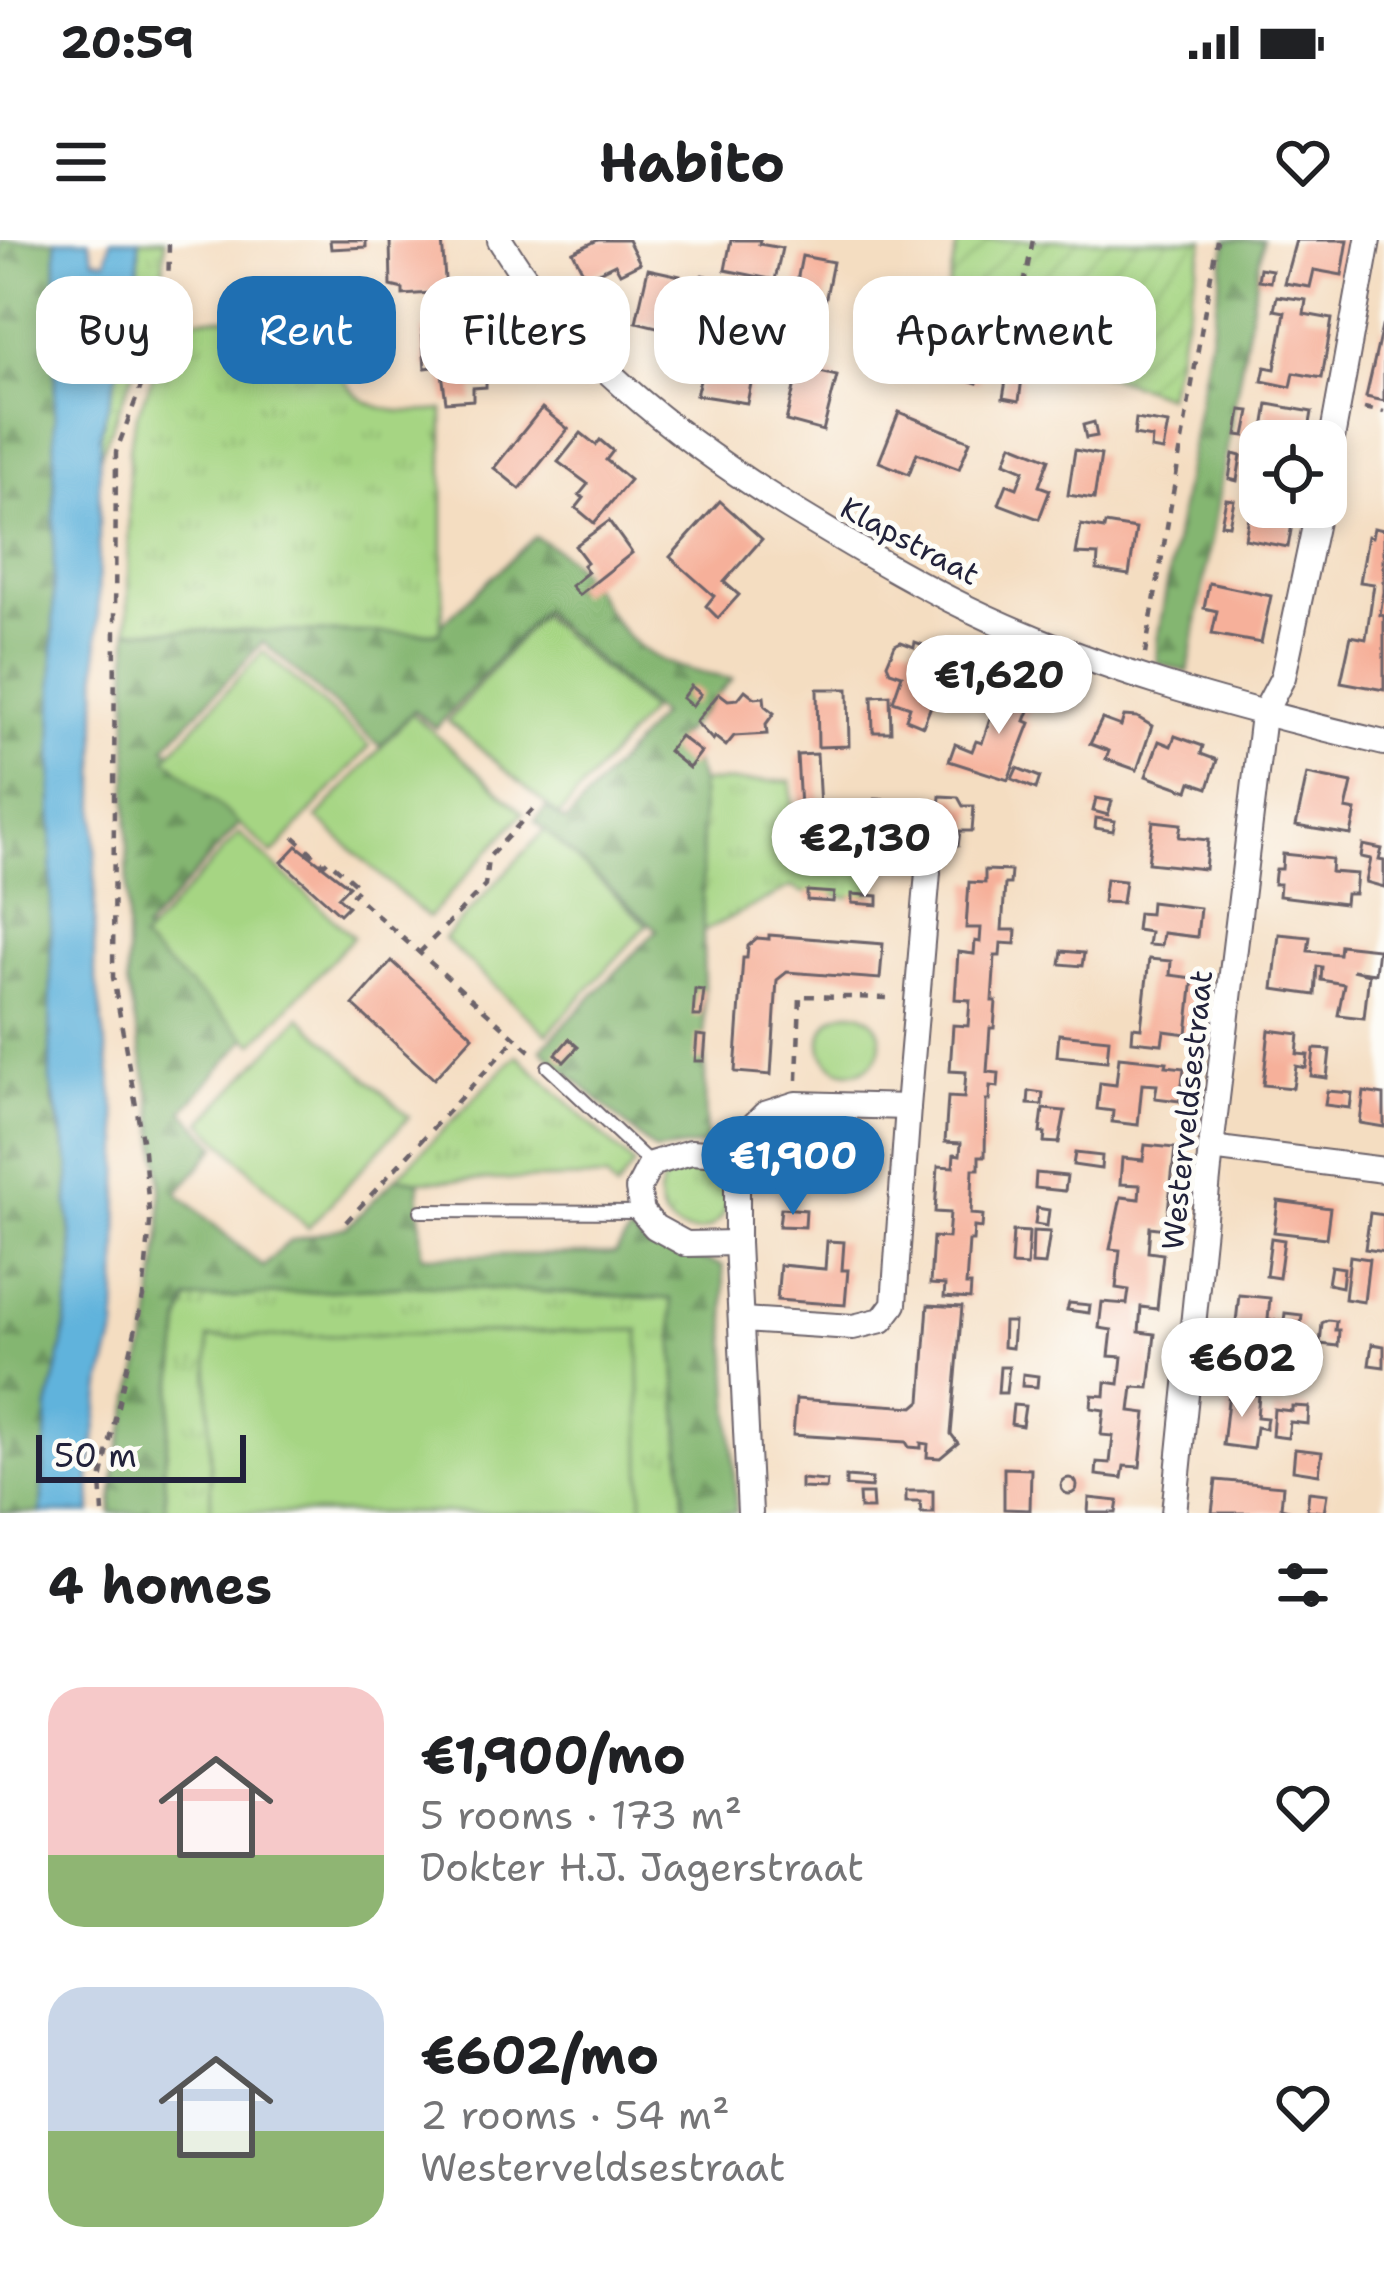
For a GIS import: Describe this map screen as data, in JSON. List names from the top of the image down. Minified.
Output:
{"streets":{"street":["Klapstraat","Westerveldsestraat"]},"crossings":[["Klapstraat","Westerveldsestraat"]],"scale_bar":"50 m","page":{"status":"20:59","header":"Habito","chip":["Buy","Rent","Filters","New","Apartment"],"price":["€1,620","€2,130","€1,900","€602"],"scale":"50 m","heading":"4 homes","list":[{"name":"€1,900/mo","note":"5 rooms · 173 m² · Dokter H.J. Jagerstraat"},{"name":"€602/mo","note":"2 rooms · 54 m² · Westerveldsestraat"}]}}
